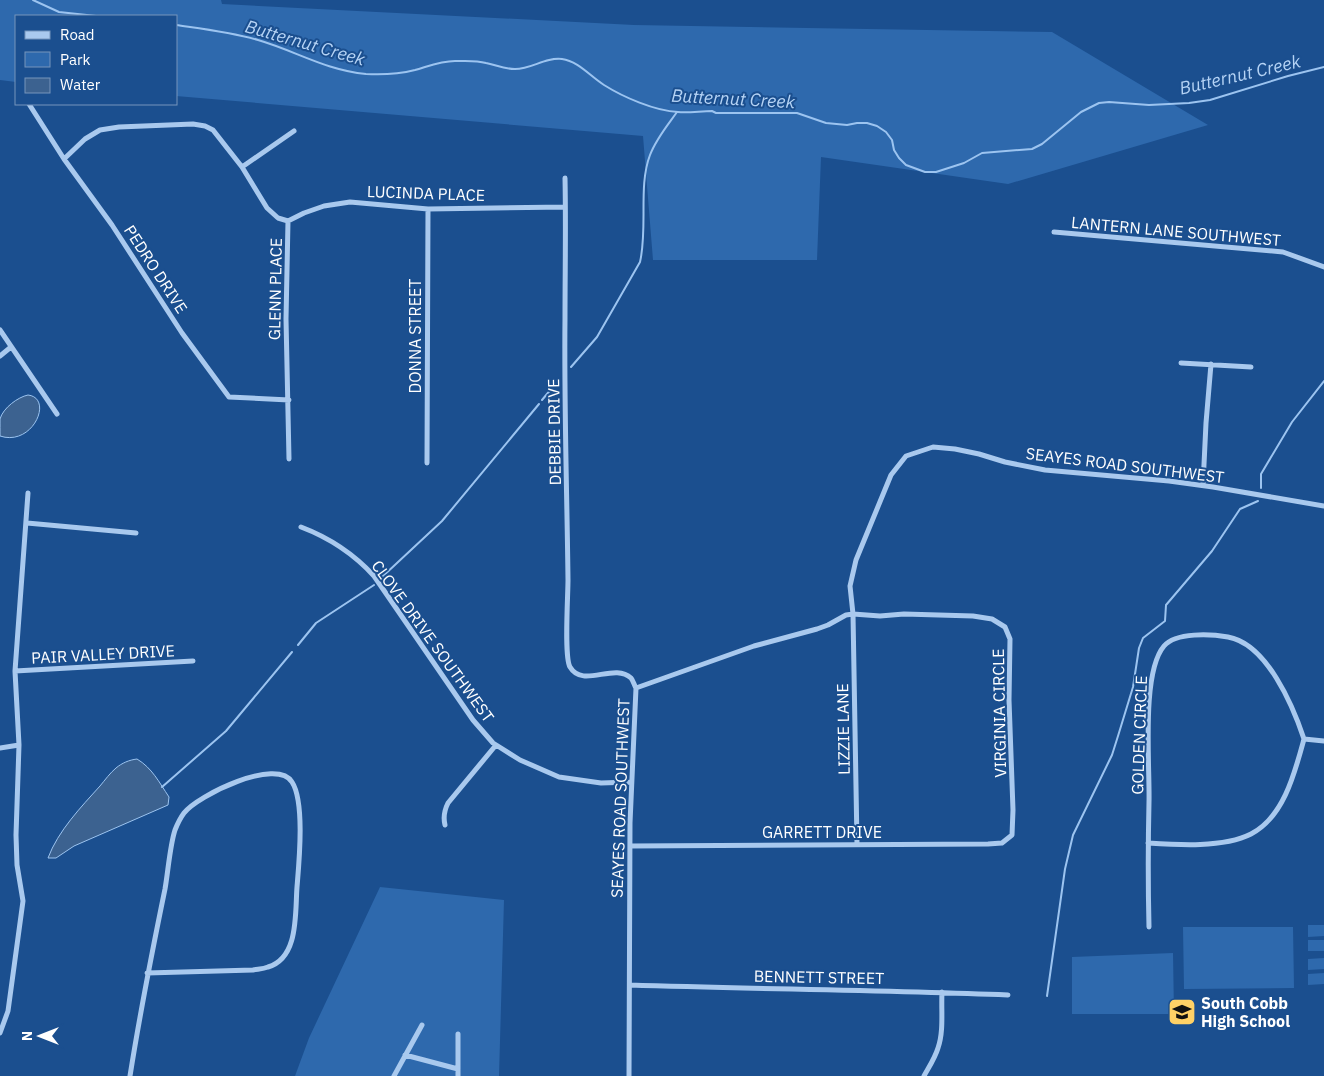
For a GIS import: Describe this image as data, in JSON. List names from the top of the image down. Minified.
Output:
{"streets":{"street":["LUCINDA PLACE","LANTERN LANE SOUTHWEST","PEDRO DRIVE","GLENN PLACE","DONNA STREET","DEBBIE DRIVE","SEAYES ROAD SOUTHWEST","CLOVE DRIVE SOUTHWEST","PAIR VALLEY DRIVE","VIRGINIA CIRCLE","LIZZIE LANE","GOLDEN CIRCLE","GARRETT DRIVE","BENNETT STREET"]},"crossings":[["LUCINDA PLACE","GLENN PLACE"],["LUCINDA PLACE","DONNA STREET"],["LUCINDA PLACE","DEBBIE DRIVE"],["PEDRO DRIVE","GLENN PLACE"],["DEBBIE DRIVE","SEAYES ROAD SOUTHWEST"],["SEAYES ROAD SOUTHWEST","CLOVE DRIVE SOUTHWEST"],["SEAYES ROAD SOUTHWEST","VIRGINIA CIRCLE"],["SEAYES ROAD SOUTHWEST","LIZZIE LANE"],["SEAYES ROAD SOUTHWEST","GARRETT DRIVE"],["SEAYES ROAD SOUTHWEST","BENNETT STREET"],["VIRGINIA CIRCLE","LIZZIE LANE"],["VIRGINIA CIRCLE","GARRETT DRIVE"],["LIZZIE LANE","GARRETT DRIVE"]],"water":["Butternut Creek"],"places":{"school or university":["South Cobb High School"]},"legend":["Road","Park","Water"],"north":"left"}
